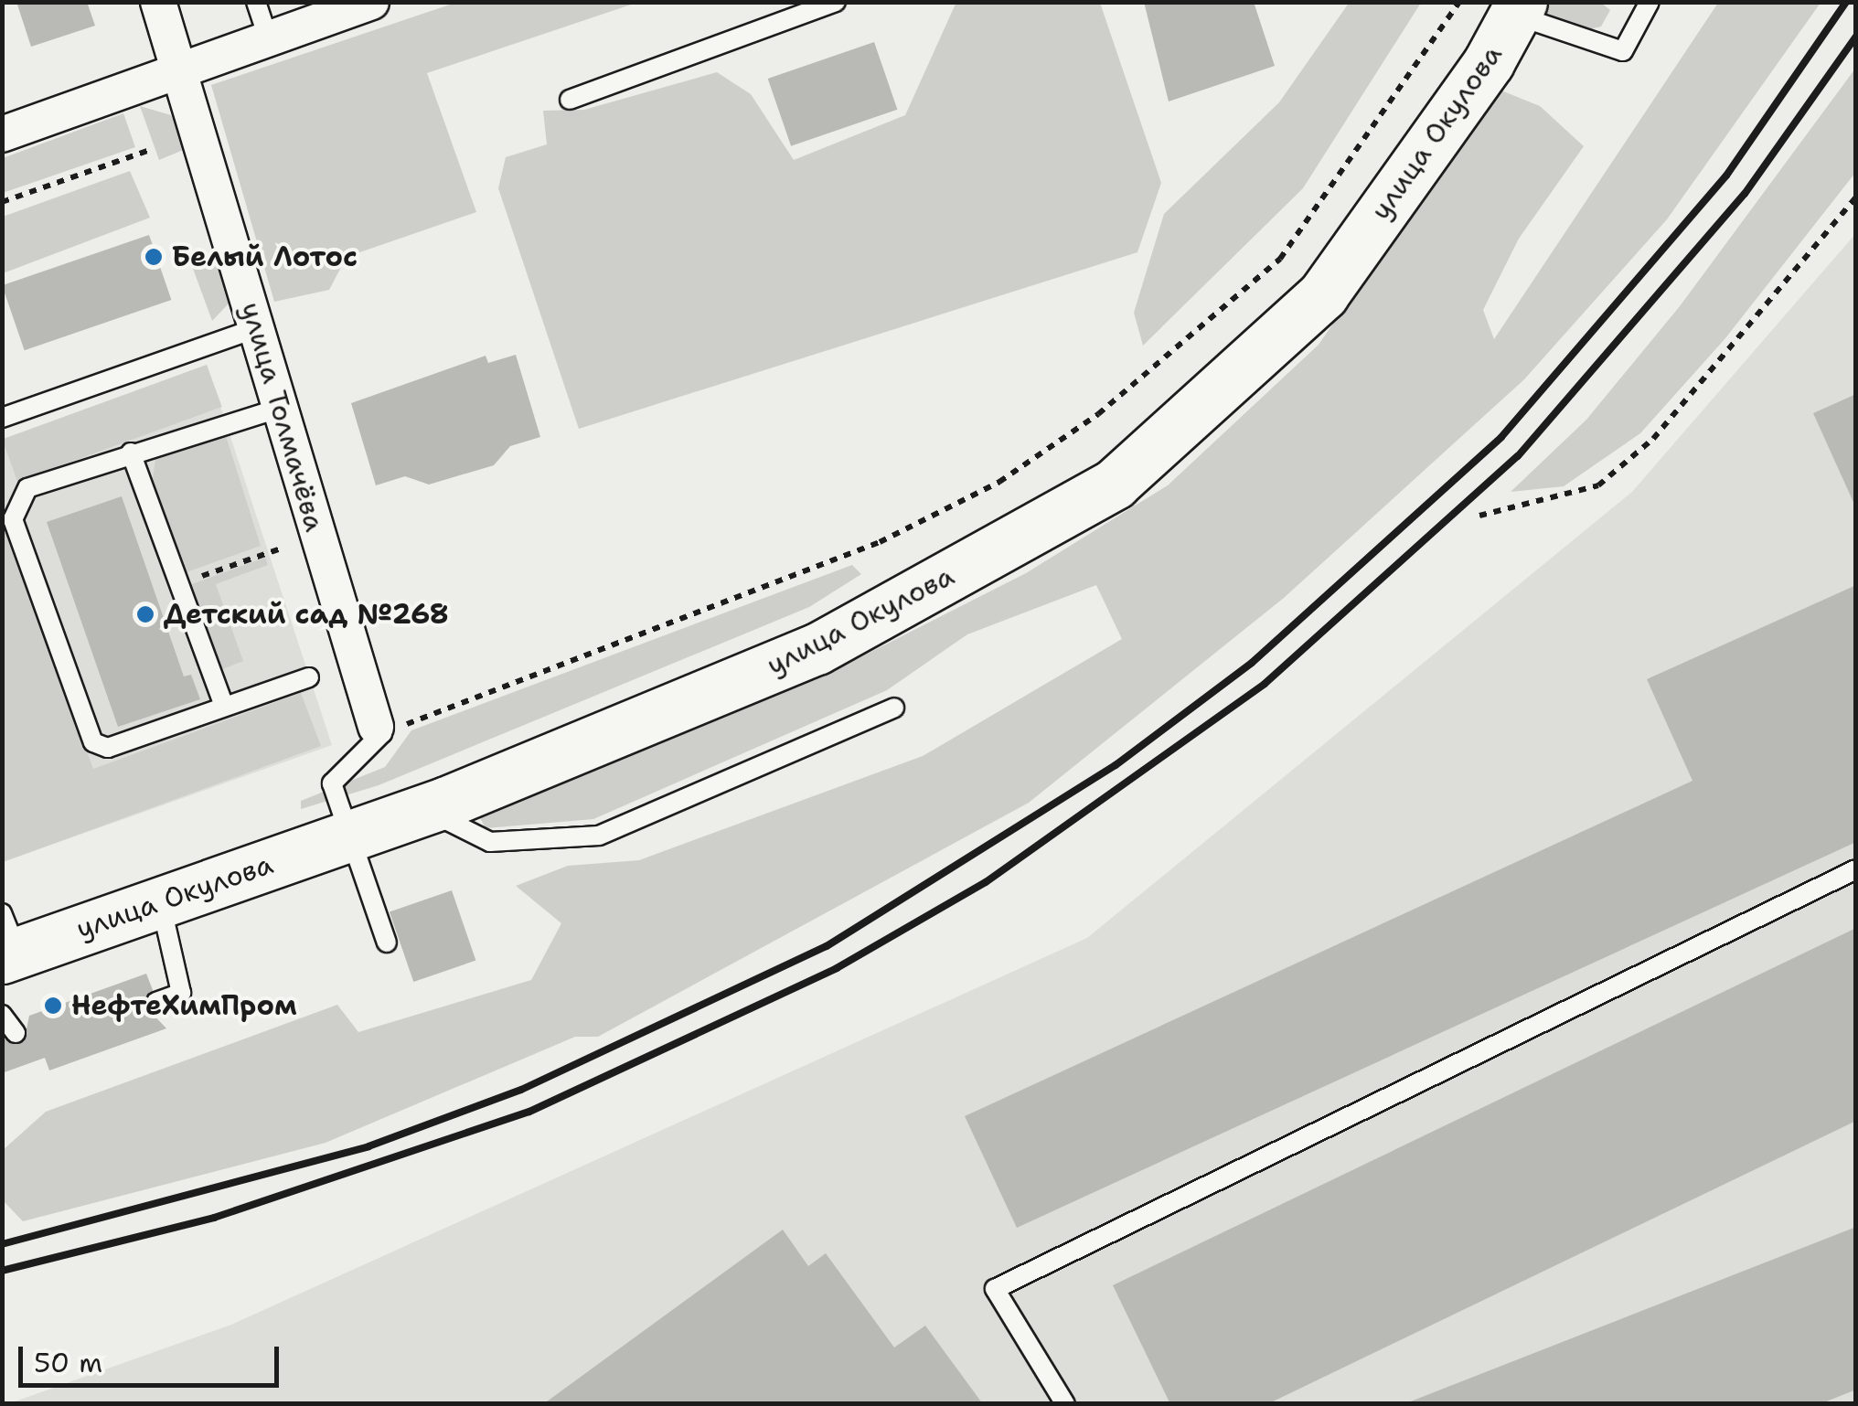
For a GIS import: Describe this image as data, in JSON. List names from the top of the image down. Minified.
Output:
{"streets":{"main road":["улица Окулова"],"street":["улица Толмачёва"]},"places":["Белый Лотос","Детский сад №268","НефтеХимПром"],"scale_bar":"50 m"}
